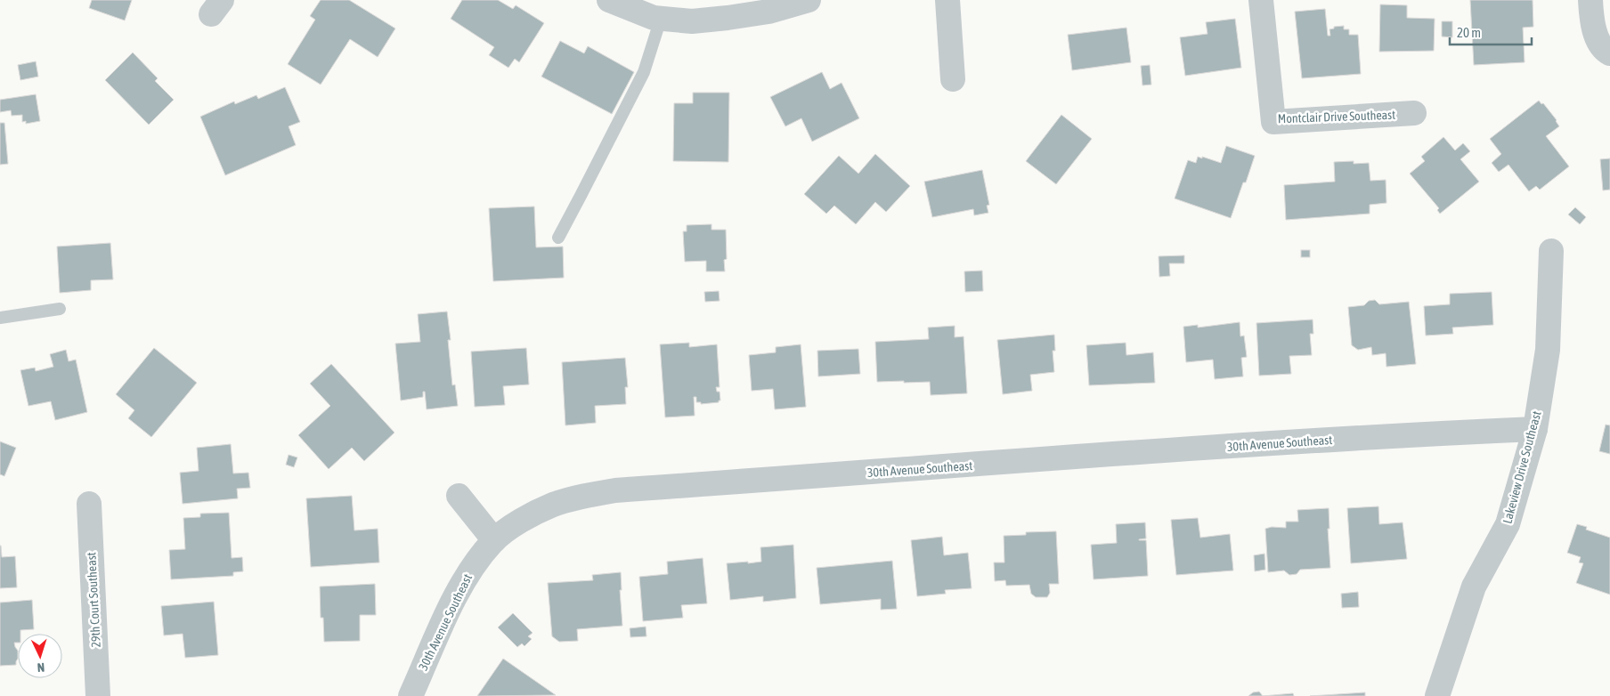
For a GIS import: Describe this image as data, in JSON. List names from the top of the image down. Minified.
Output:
{"streets":{"street":["Montclair Drive Southeast","30th Avenue Southeast","Lakeview Drive Southeast","29th Court Southeast"]},"crossings":[["30th Avenue Southeast","Lakeview Drive Southeast"]],"scale_bar":"20 m","north":"bottom"}
